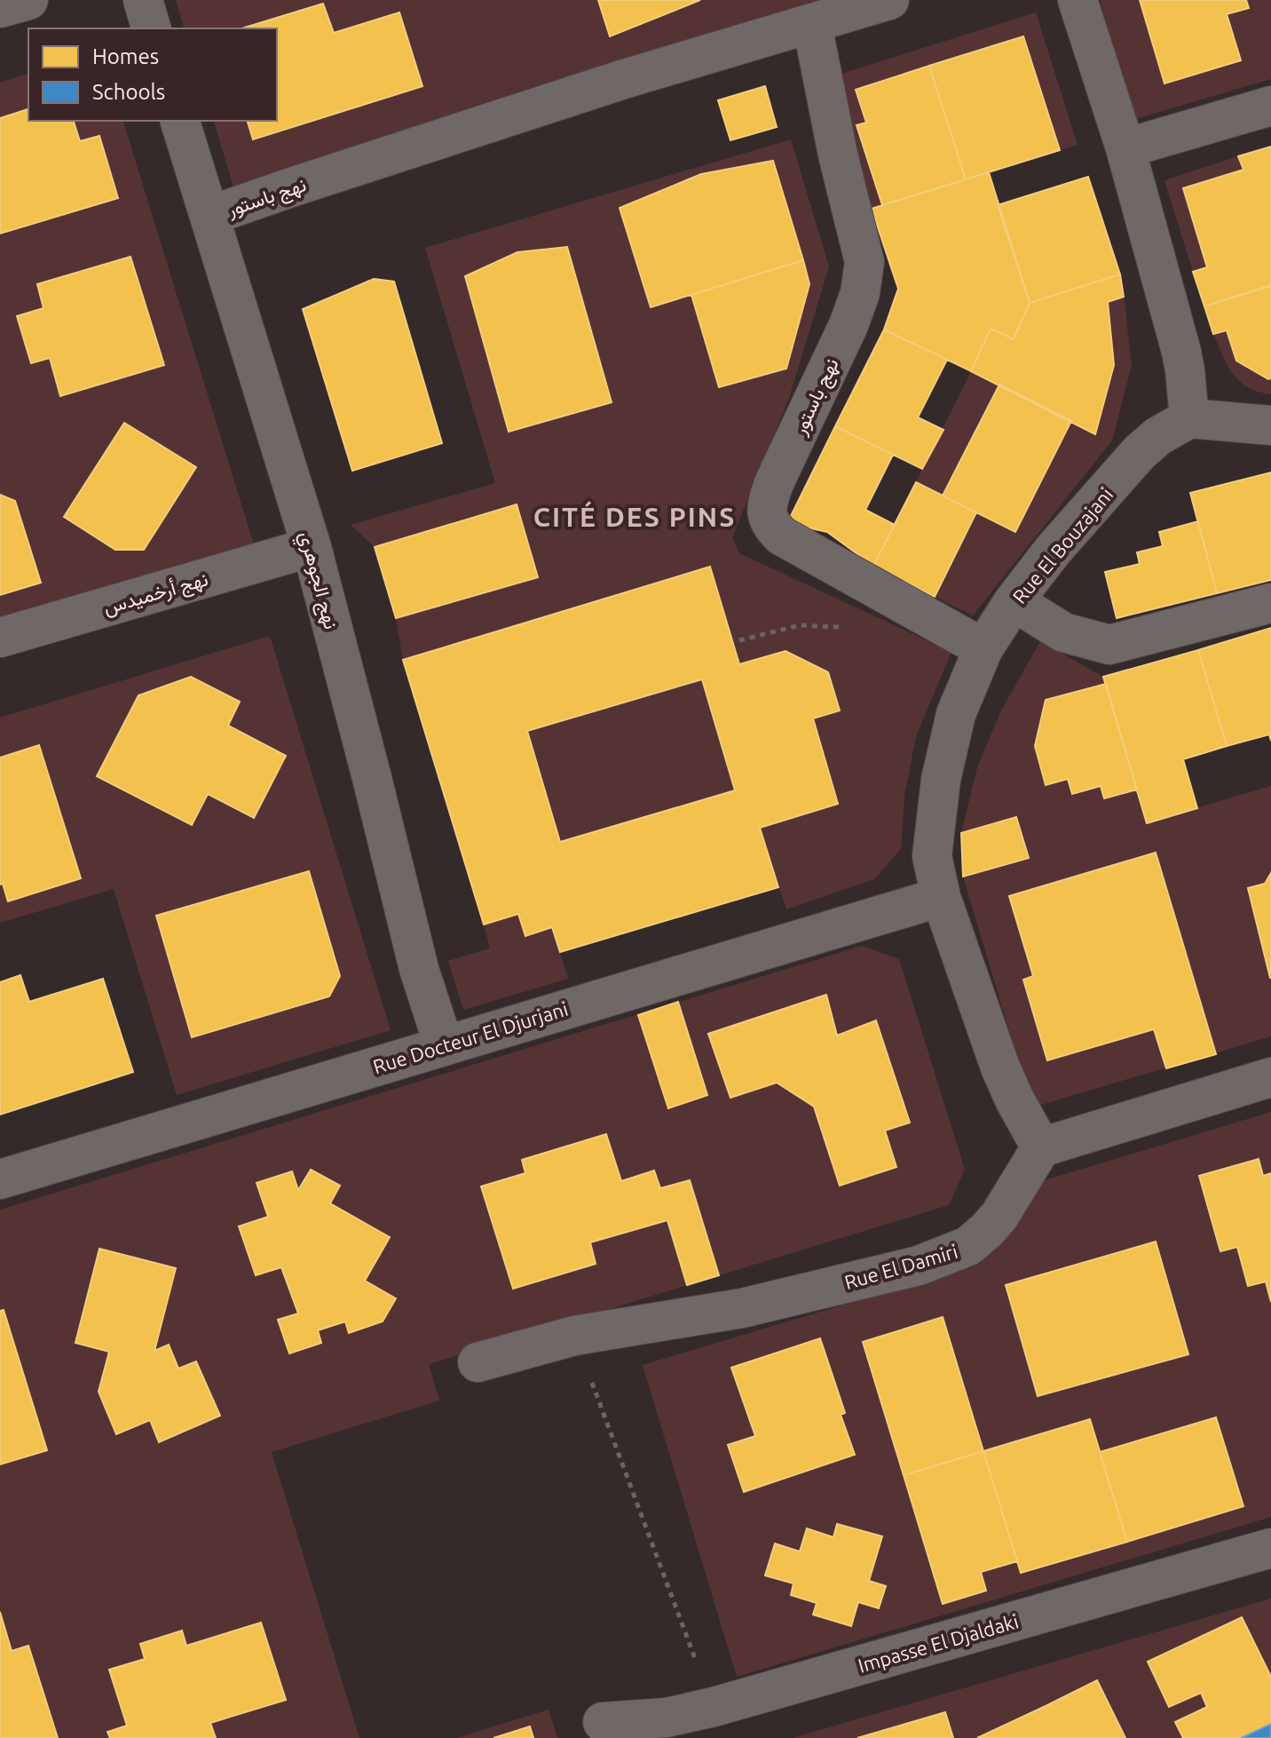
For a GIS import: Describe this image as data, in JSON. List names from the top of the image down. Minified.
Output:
{"streets":{"street":["نهج باستور","Rue El Bouzajani","نهج الجوهري","نهج أرخميدس","Rue Docteur El Djurjani","Rue El Damiri","Impasse El Djaldaki"]},"crossings":[["نهج باستور","Rue El Bouzajani"],["نهج باستور","نهج الجوهري"],["Rue El Bouzajani","Rue Docteur El Djurjani"],["Rue El Bouzajani","Rue El Damiri"],["نهج الجوهري","نهج أرخميدس"],["نهج الجوهري","Rue Docteur El Djurjani"]],"districts":["CITÉ DES PINS"],"legend":["Homes","Schools"]}
